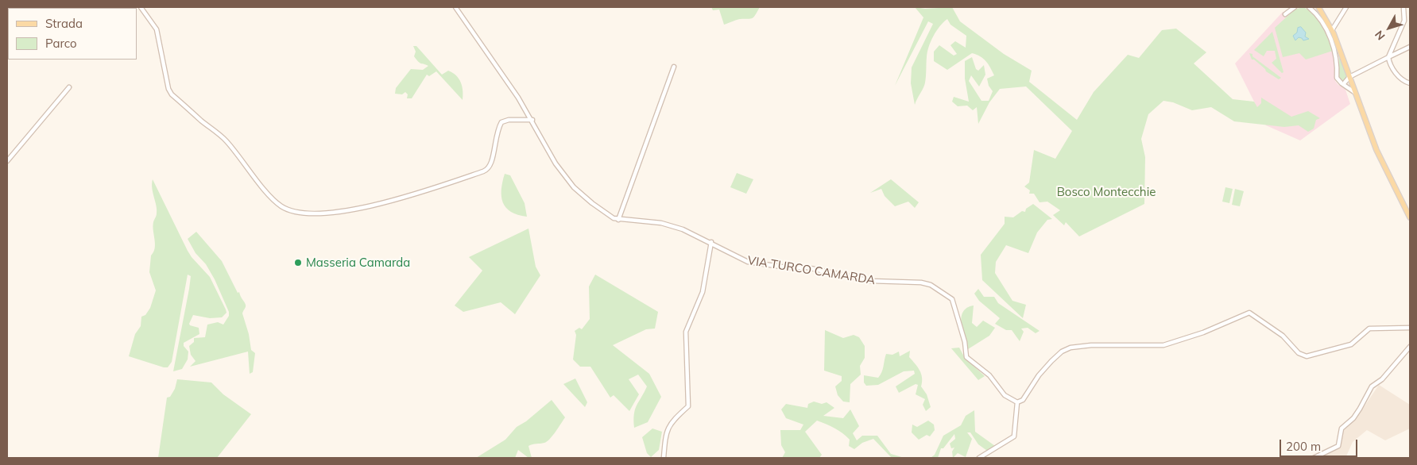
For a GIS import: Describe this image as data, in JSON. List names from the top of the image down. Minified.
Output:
{"streets":{"street":["VIA TURCO CAMARDA"]},"parks":["Bosco Montecchie"],"places":["Masseria Camarda"],"legend":["Strada","Parco"],"scale_bar":"200 m","north":"bottom left"}
